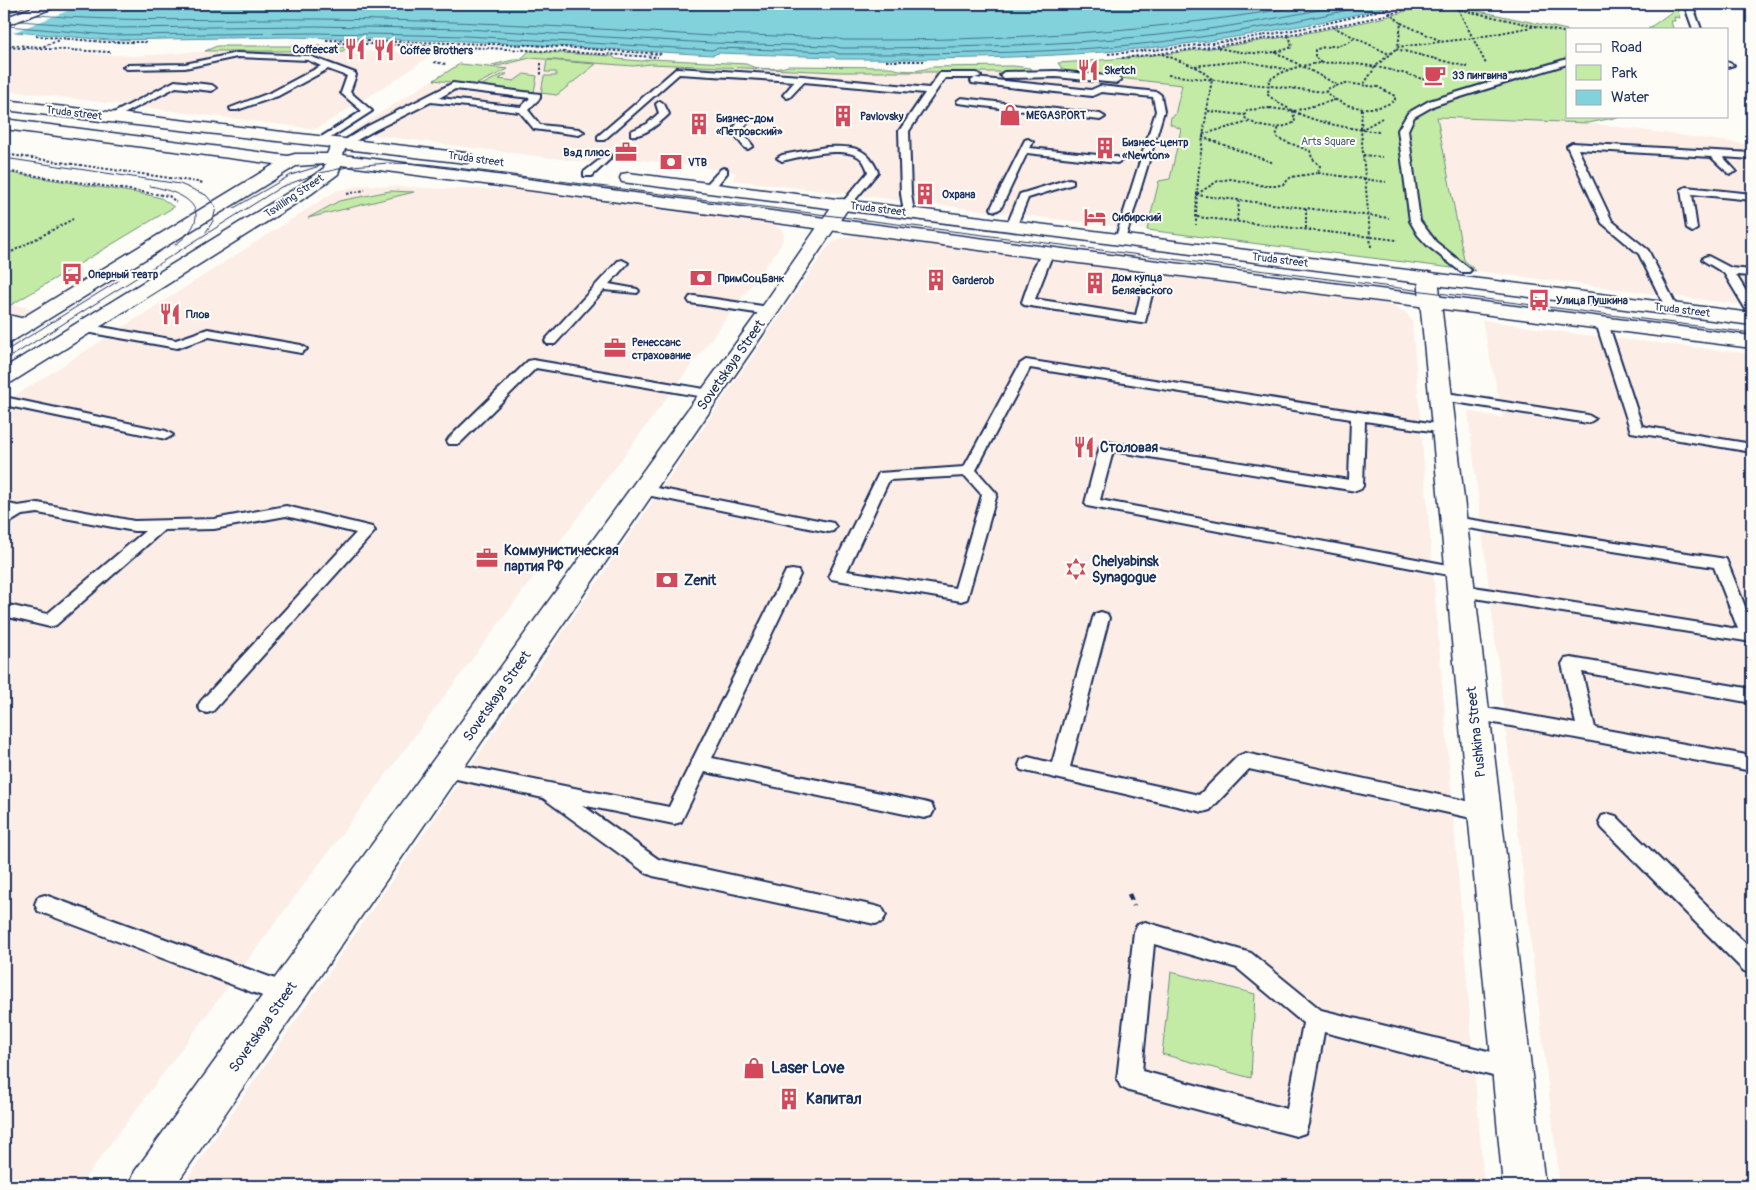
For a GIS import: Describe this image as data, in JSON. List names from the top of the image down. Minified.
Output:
{"streets":{"main road":["Truda street","Tsvilling Street","Sovetskaya Street","Pushkina Street"]},"crossings":[["Truda street","Tsvilling Street"],["Truda street","Sovetskaya Street"],["Truda street","Pushkina Street"]],"parks":["Arts Square"],"places":{"restaurant":["Coffeecat","Coffee Brothers","Sketch","Плов","Столовая"],"cafe":["33 пингвина"],"shop":["MEGASPORT","Laser Love"],"building":["Pavlovsky","Бизнес-дом «Петровский»","Бизнес-центр «Newton»","Охрана","Garderob","Дом купца Беляевского","Капитал"],"office":["Вэд плюс","Ренессанс страхование","Коммунистическая партия РФ"],"bank":["VTB","ПримСоцБанк","Zenit"],"hotel":["Сибирский"],"bus stop":["Оперный театр","Улица Пушкина"],"synagogue":["Chelyabinsk Synagogue"]},"legend":["Road","Park","Water"]}
